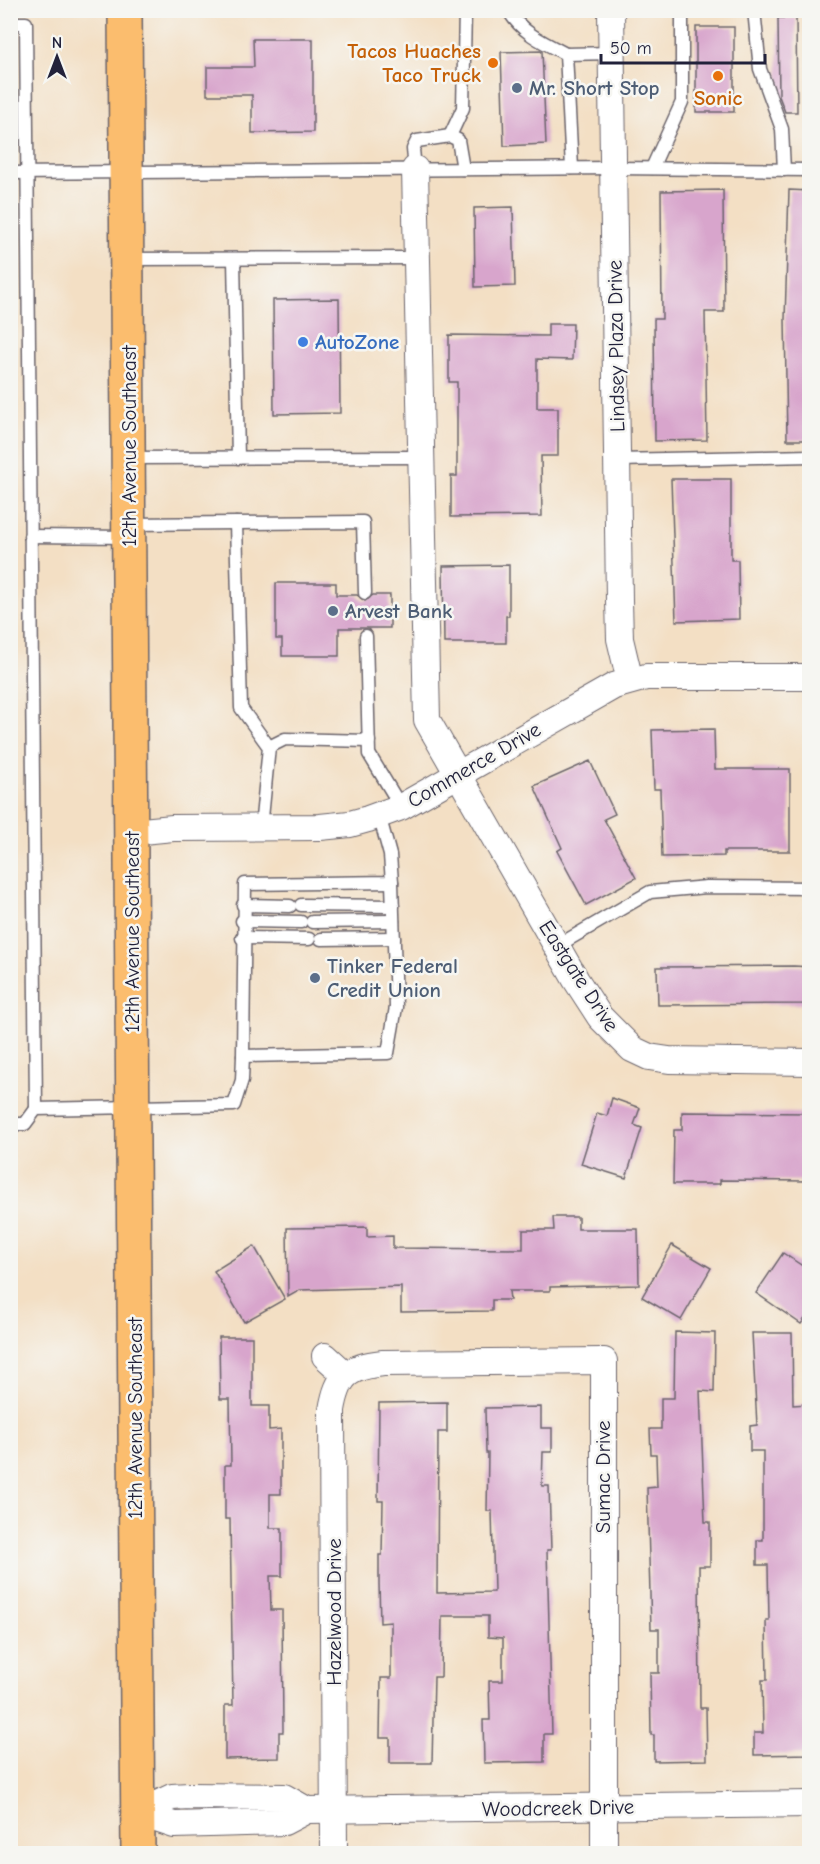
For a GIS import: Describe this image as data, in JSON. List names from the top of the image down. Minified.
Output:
{"streets":{"main road":["12th Avenue Southeast"],"street":["Lindsey Plaza Drive","Commerce Drive","Eastgate Drive","Sumac Drive","Hazelwood Drive","Woodcreek Drive"]},"crossings":[["Lindsey Plaza Drive","Commerce Drive"],["12th Avenue Southeast","Commerce Drive"],["12th Avenue Southeast","Woodcreek Drive"],["Commerce Drive","Eastgate Drive"],["Sumac Drive","Hazelwood Drive"],["Sumac Drive","Woodcreek Drive"],["Hazelwood Drive","Woodcreek Drive"]],"places":["Tacos Huaches Taco Truck","Sonic","Mr. Short Stop","AutoZone","Arvest Bank","Tinker Federal Credit Union"],"scale_bar":"50 m","north":"top"}
